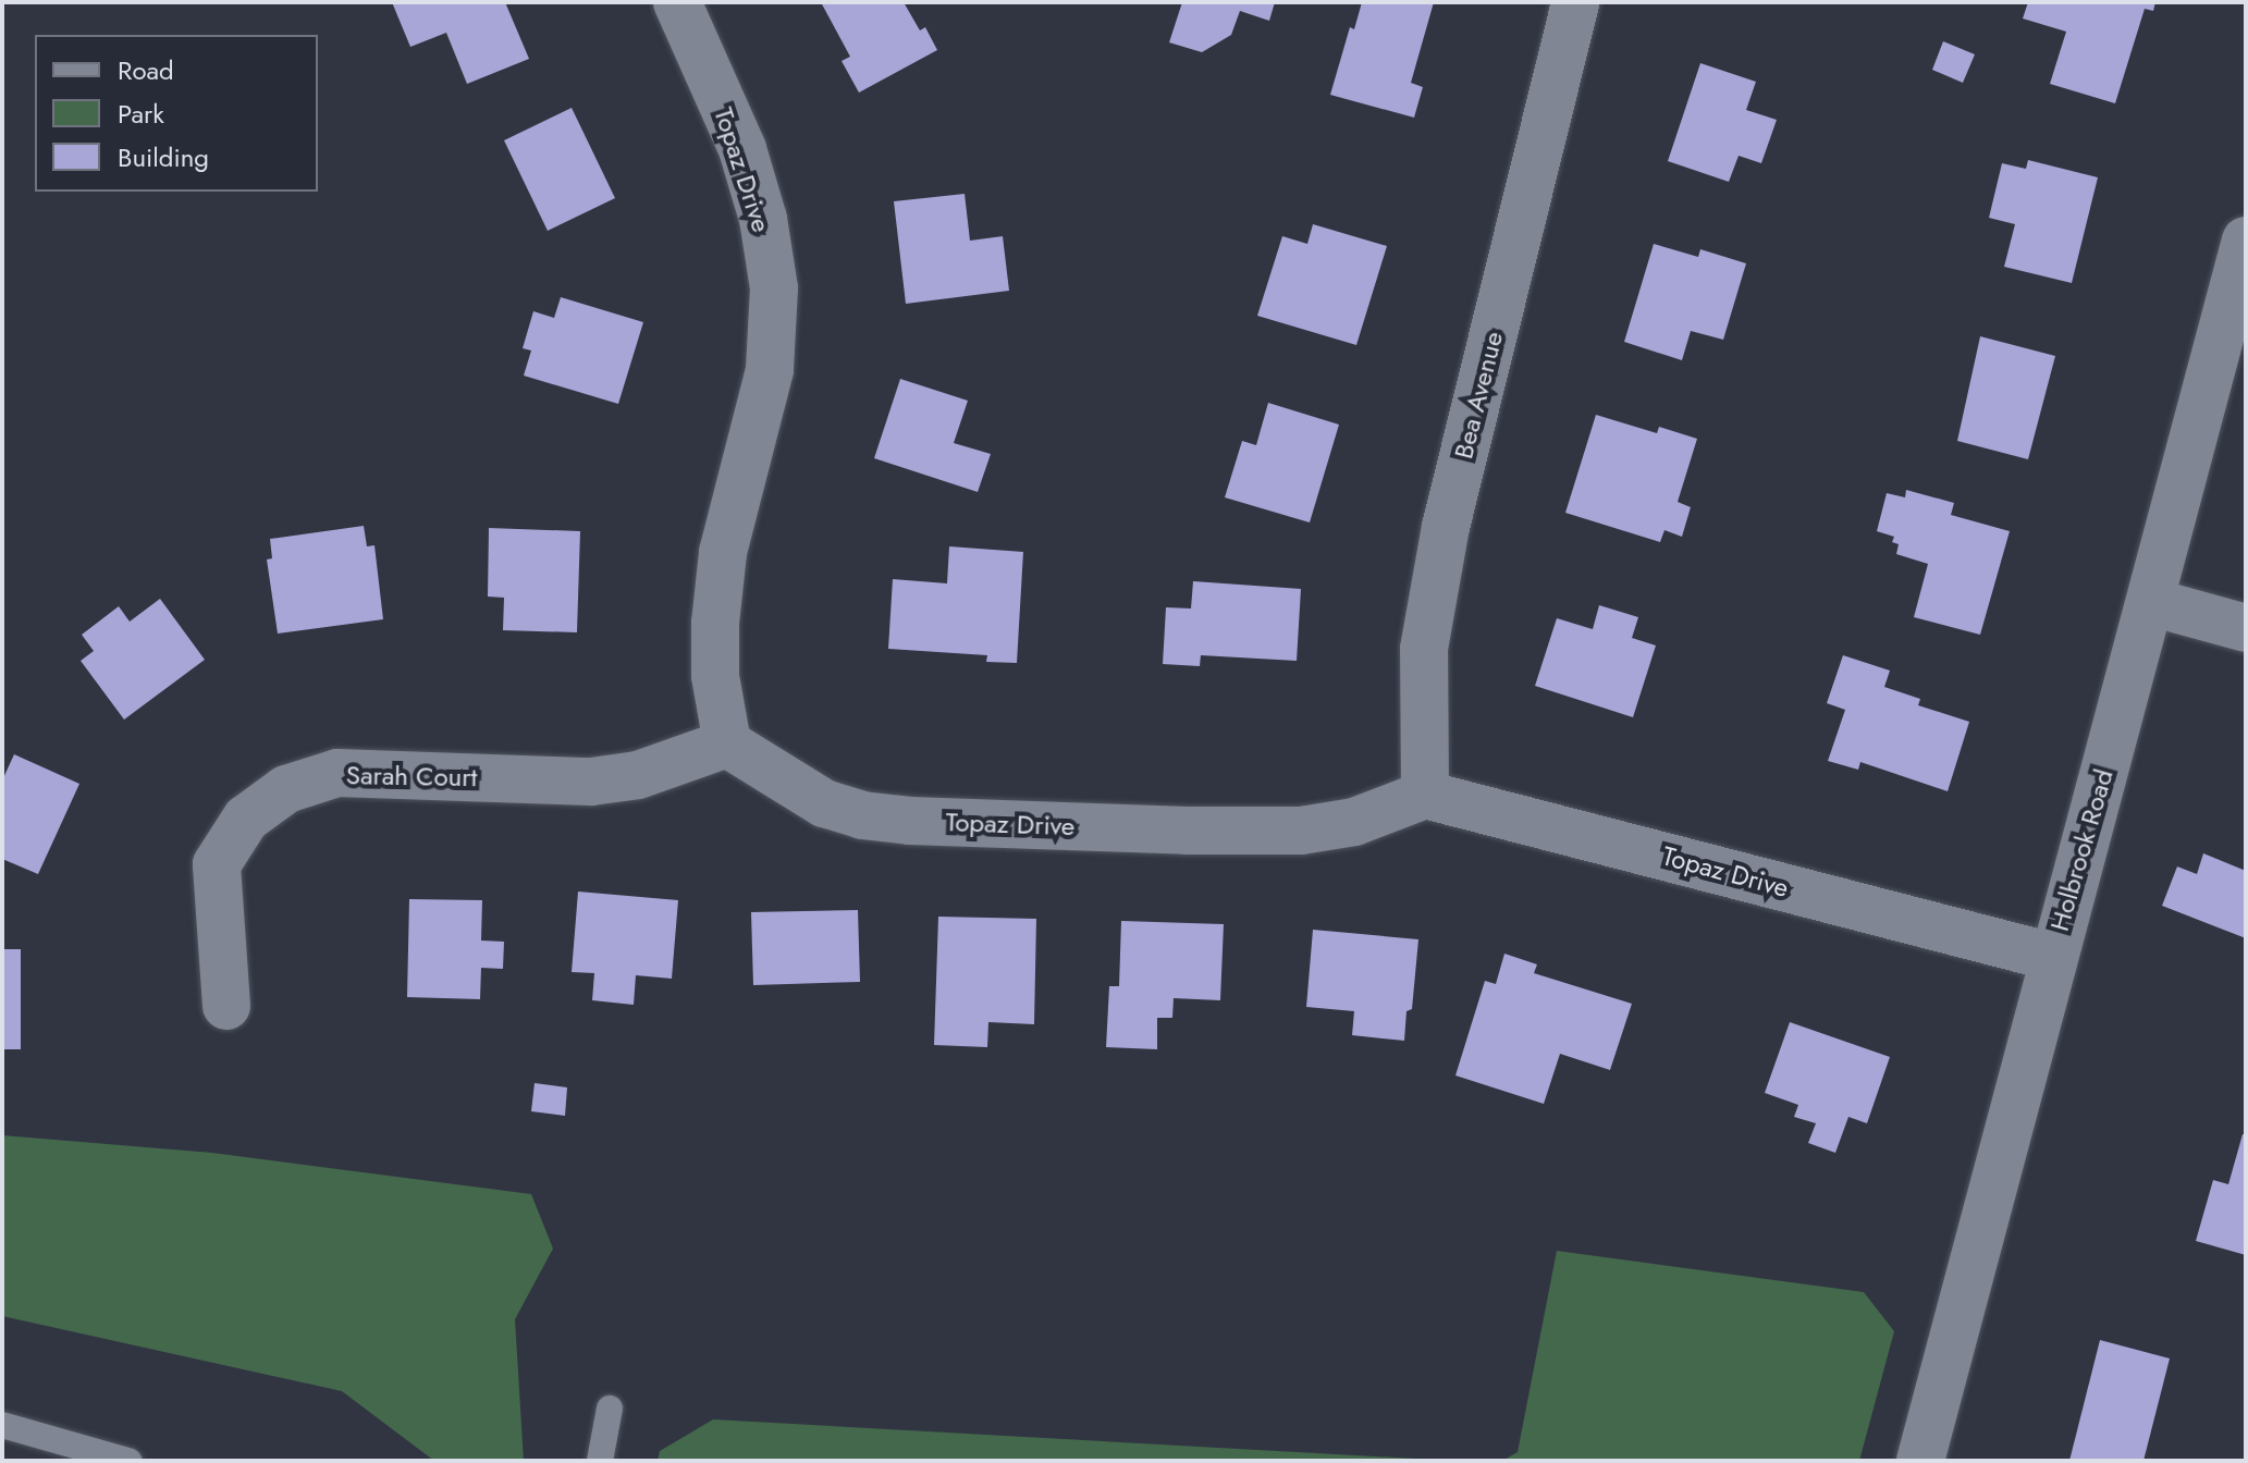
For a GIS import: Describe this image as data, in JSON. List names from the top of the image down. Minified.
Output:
{"streets":{"street":["Topaz Drive","Bea Avenue","Sarah Court","Holbrook Road"]},"crossings":[["Topaz Drive","Bea Avenue"],["Topaz Drive","Sarah Court"],["Topaz Drive","Holbrook Road"]],"legend":["Road","Park","Building"]}
